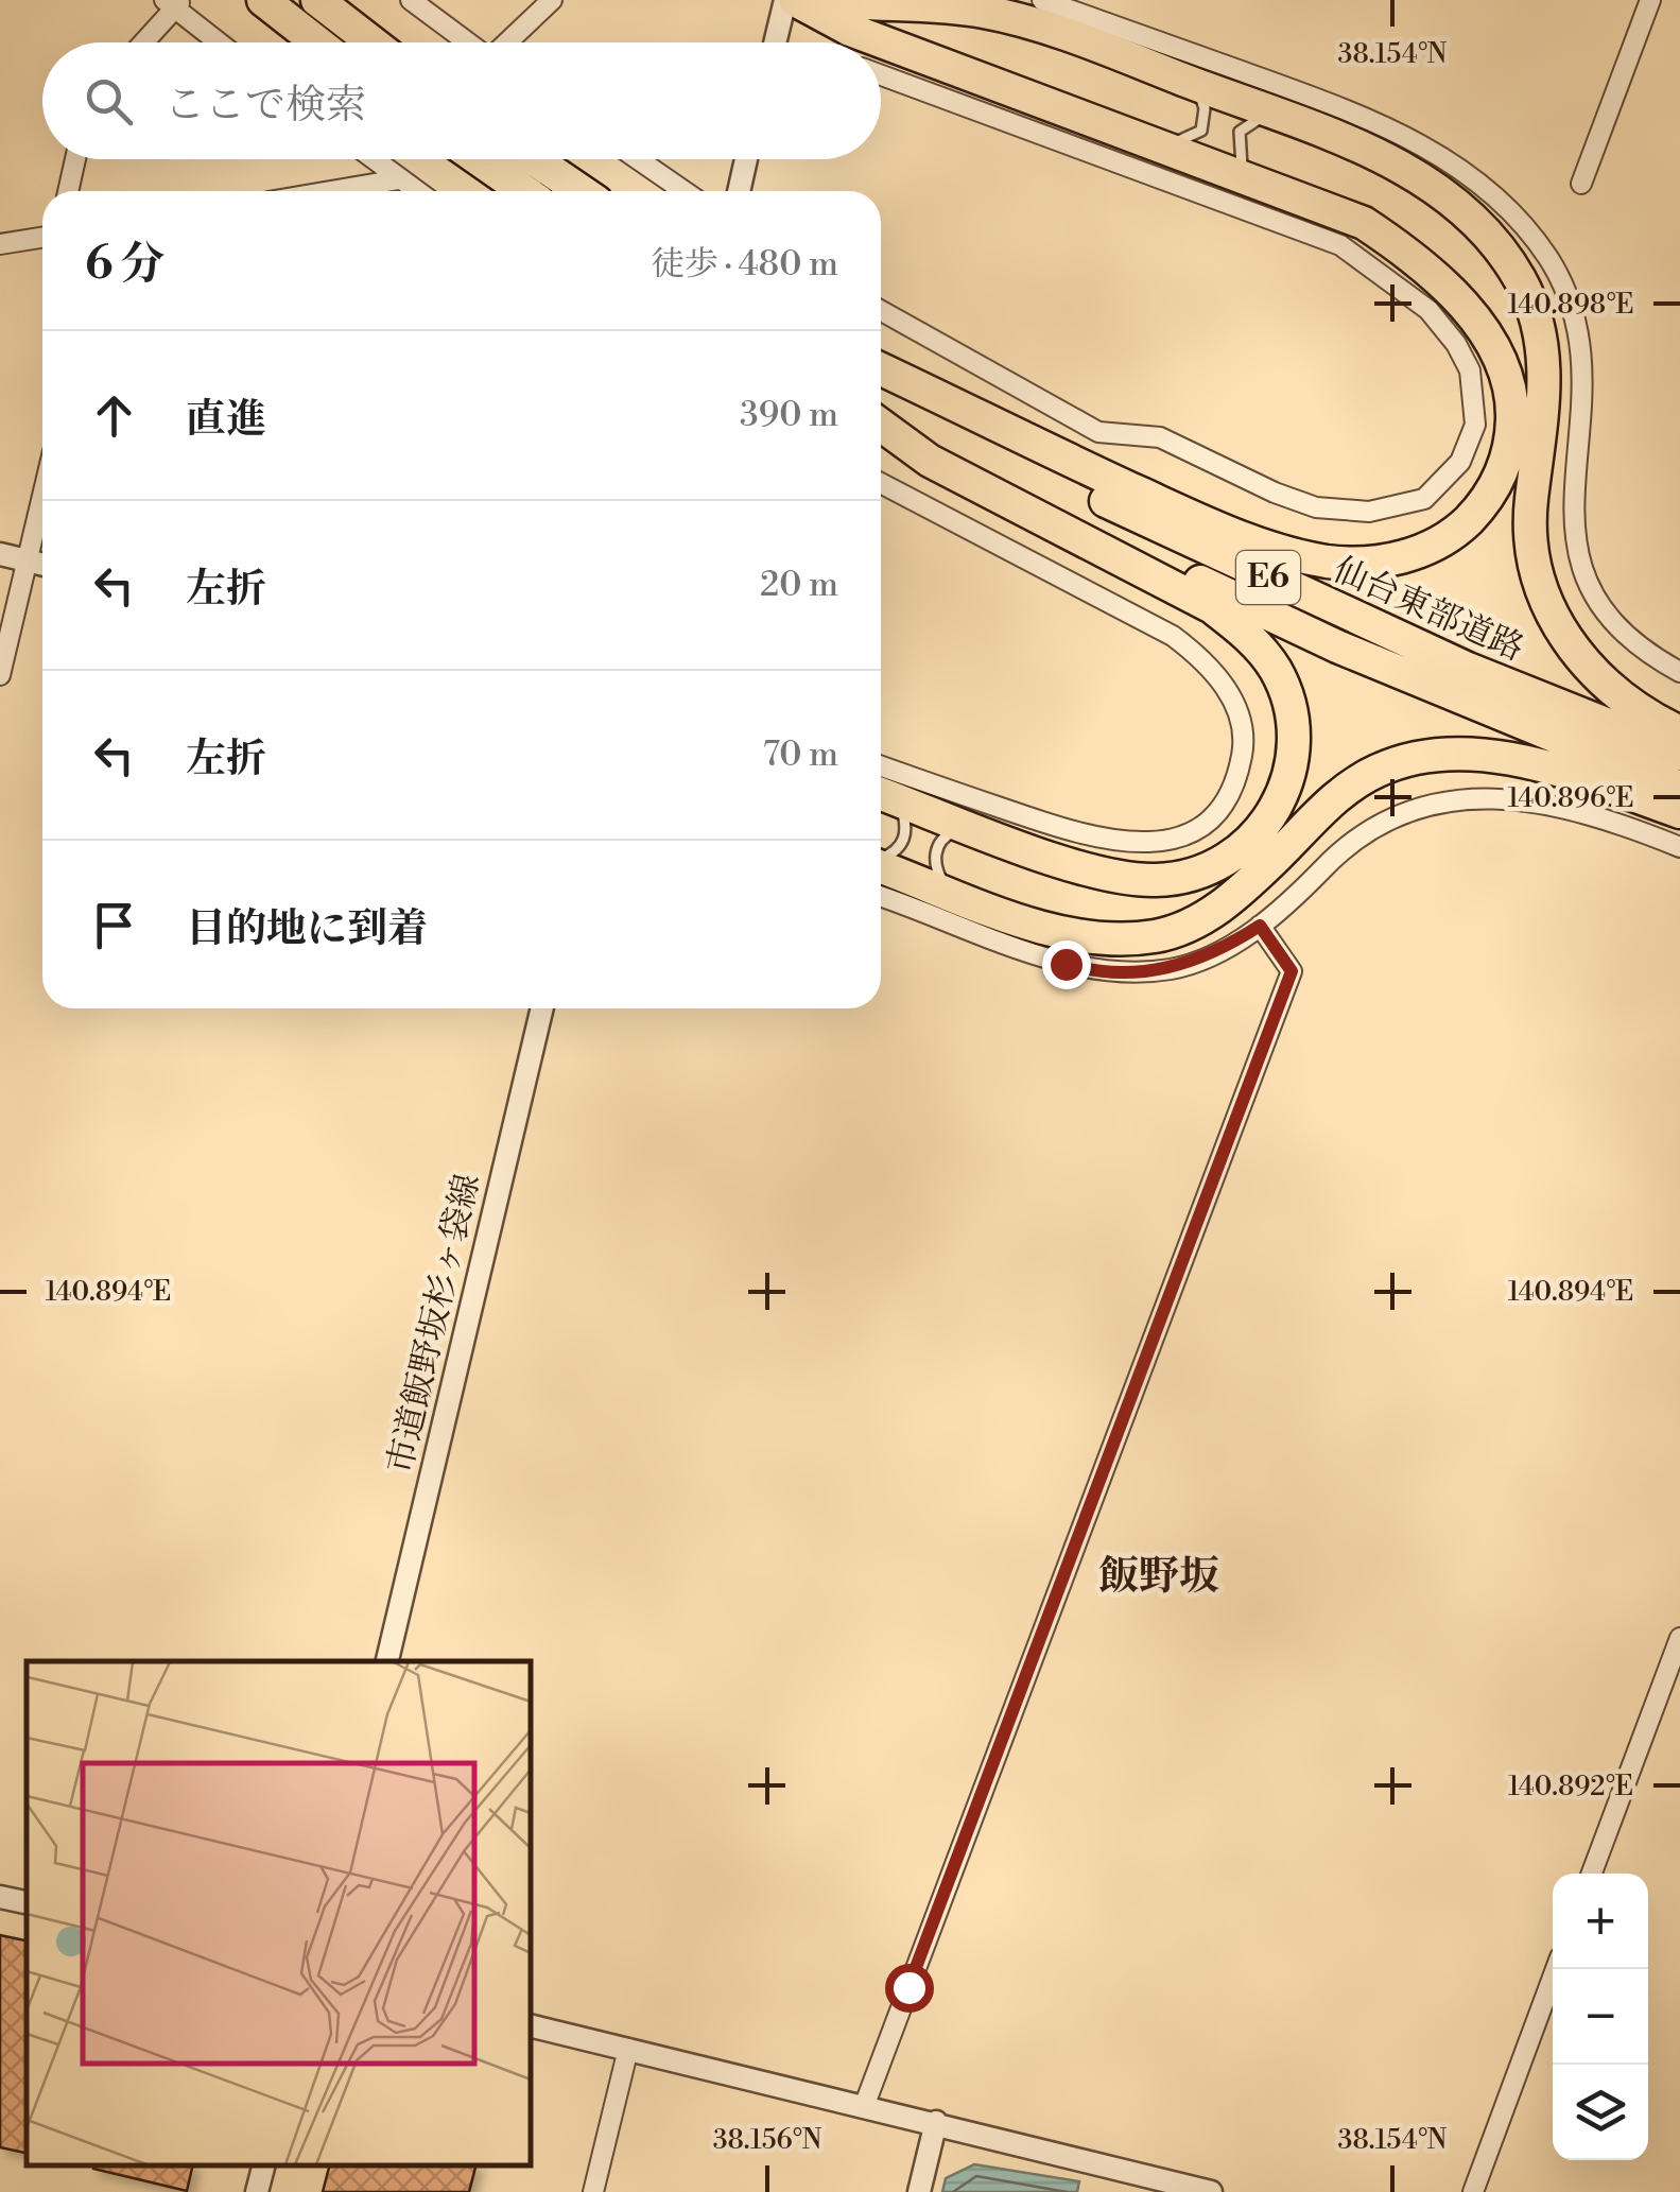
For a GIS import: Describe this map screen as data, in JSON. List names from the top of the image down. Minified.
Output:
{"streets":{"highway":["E6","仙台東部道路"],"street":["市道飯野坂杉ヶ袋線"]},"districts":["飯野坂"],"page":{"search":"ここで検索","heading":["6 分","徒歩 · 480 m"],"list":[["直進","390 m"],["左折","20 m"],["左折","70 m"],"目的地に到着"],"map_buttons":["+","−"]},"coordinates":["38.154°N","140.898°E","140.896°E","140.894°E","140.892°E","38.156°N"]}
